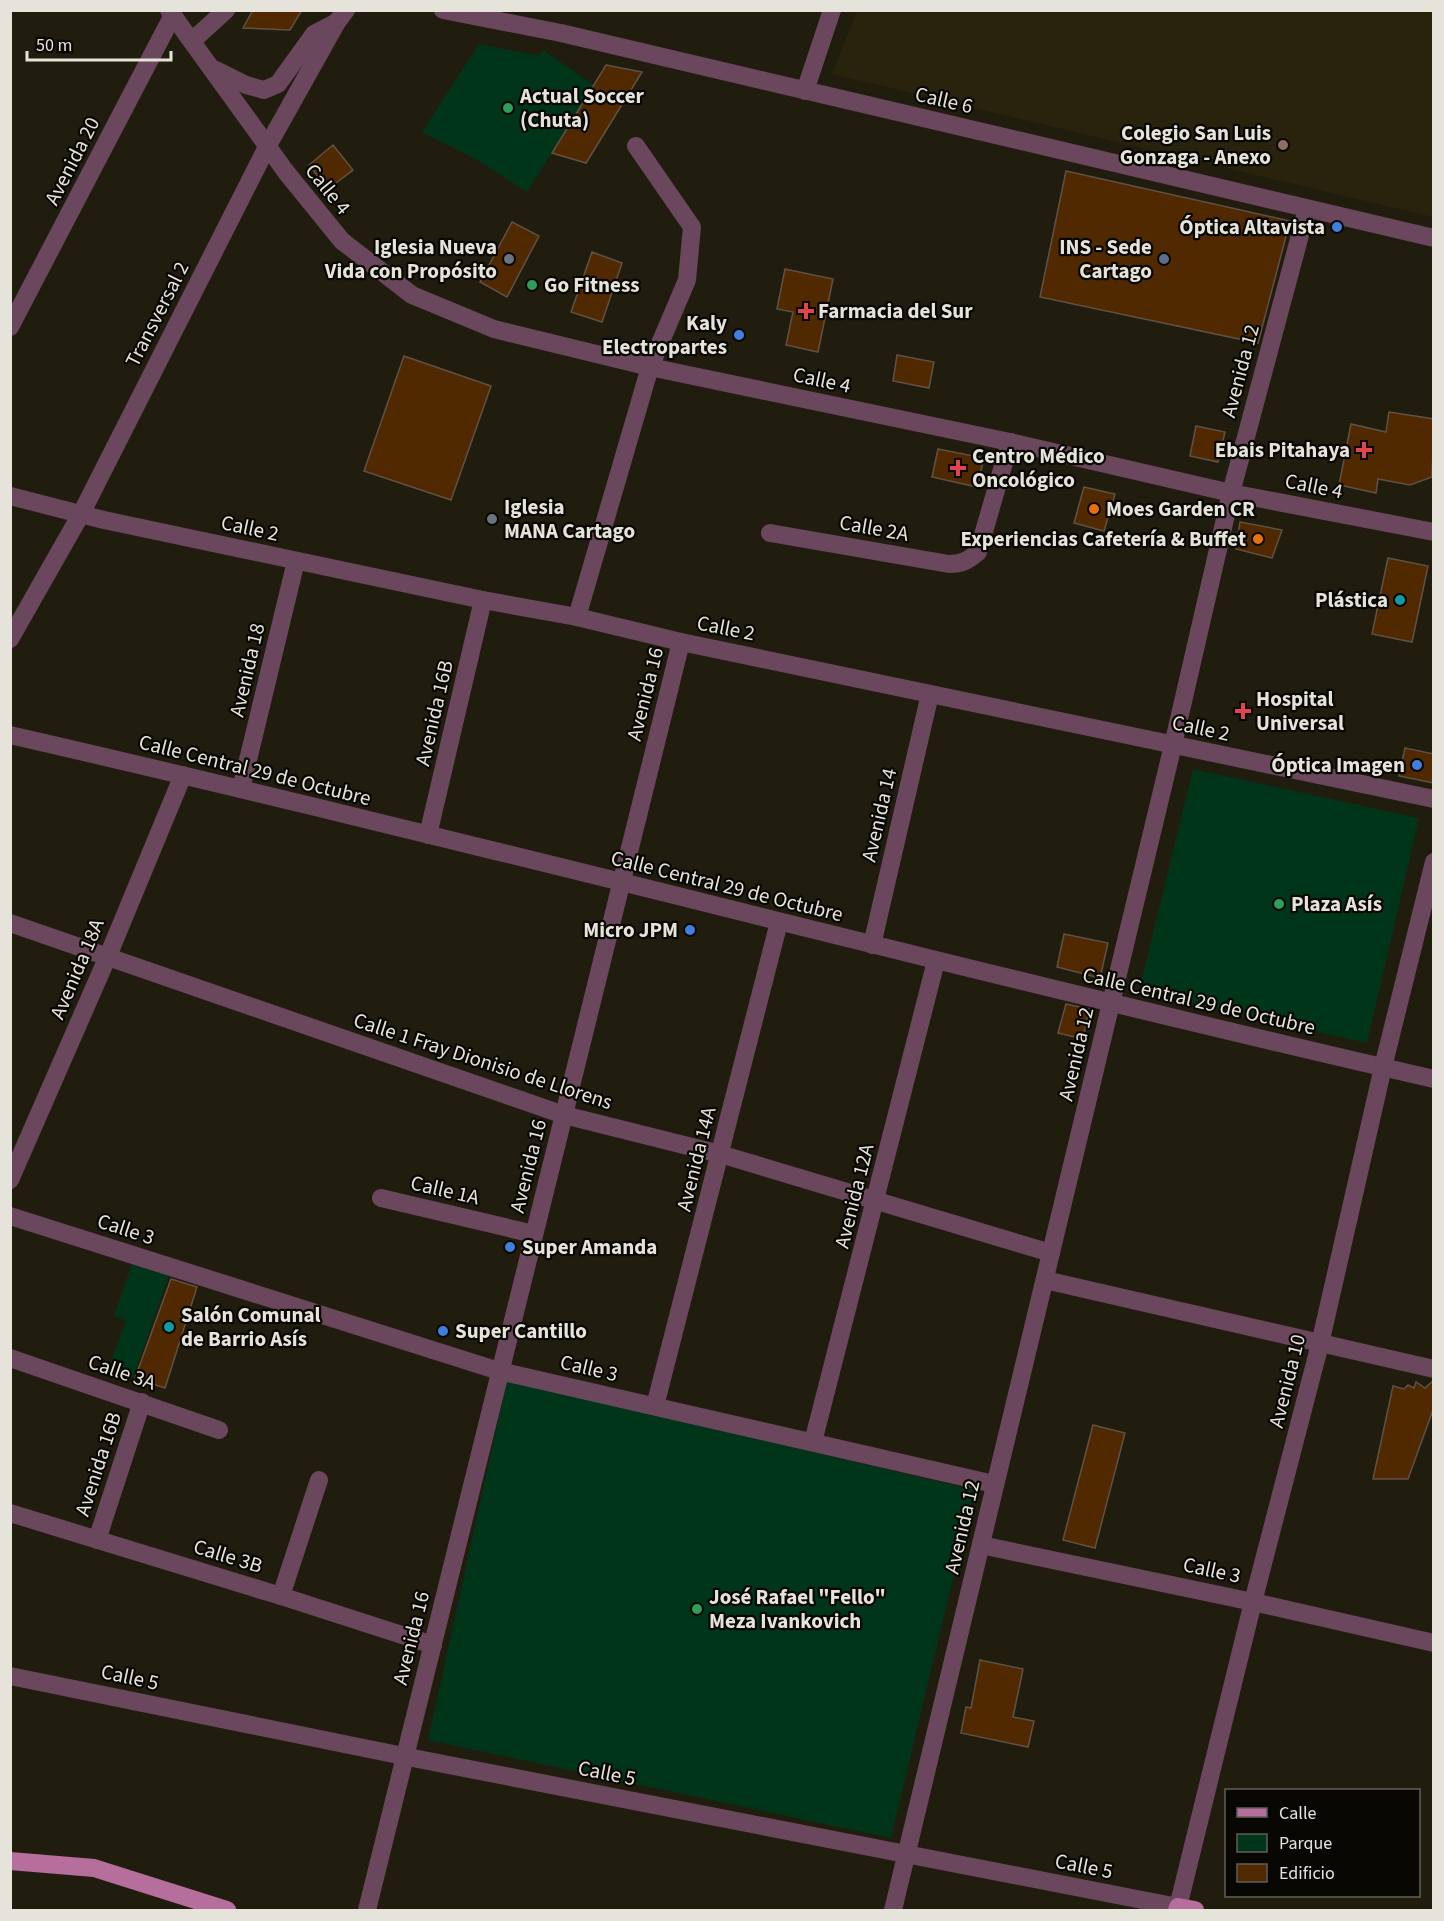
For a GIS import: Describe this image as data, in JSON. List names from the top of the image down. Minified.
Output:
{"streets":{"street":["Calle 6","Avenida 20","Calle 4","Transversal 2","Avenida 12","Calle 2","Calle 2A","Avenida 18","Avenida 16","Avenida 16B","Calle Central 29 de Octubre","Avenida 14","Avenida 18A","Calle 1 Fray Dionisio de Llorens","Avenida 14A","Calle 1A","Avenida 12A","Calle 3","Calle 3A","Avenida 10","Calle 3B","Calle 5"]},"crossings":[["Calle 6","Avenida 12"],["Avenida 20","Calle 4"],["Calle 4","Transversal 2"],["Calle 4","Avenida 12"],["Calle 4","Calle 2A"],["Transversal 2","Calle 2"],["Avenida 12","Calle 2"],["Avenida 12","Calle Central 29 de Octubre"],["Avenida 12","Calle 1 Fray Dionisio de Llorens"],["Avenida 12","Calle 3"],["Avenida 12","Calle 5"],["Calle 2","Avenida 18"],["Calle 2","Avenida 16"],["Calle 2","Avenida 16B"],["Calle 2","Avenida 14"],["Avenida 18","Calle Central 29 de Octubre"],["Avenida 16","Calle Central 29 de Octubre"],["Avenida 16","Calle 1 Fray Dionisio de Llorens"],["Avenida 16","Calle 1A"],["Avenida 16","Calle 3"],["Avenida 16","Calle 3B"],["Avenida 16","Calle 5"],["Avenida 16B","Calle Central 29 de Octubre"],["Avenida 16B","Calle 3A"],["Avenida 16B","Calle 3B"],["Calle Central 29 de Octubre","Avenida 14"],["Calle Central 29 de Octubre","Avenida 18A"],["Calle Central 29 de Octubre","Avenida 14A"],["Calle Central 29 de Octubre","Avenida 12A"],["Calle Central 29 de Octubre","Avenida 10"],["Avenida 18A","Calle 1 Fray Dionisio de Llorens"],["Calle 1 Fray Dionisio de Llorens","Avenida 14A"],["Calle 1 Fray Dionisio de Llorens","Avenida 12A"],["Avenida 14A","Calle 3"],["Avenida 12A","Calle 3"],["Calle 3","Avenida 10"],["Avenida 10","Calle 5"]],"places":{"other":["Actual Soccer (Chuta)","Colegio San Luis Gonzaga - Anexo","Óptica Altavista","Iglesia Nueva Vida con Propósito","INS - Sede Cartago","Go Fitness","Kaly Electropartes","Moes Garden CR","Iglesia MANA Cartago","Experiencias Cafetería & Buffet","Plástica","Óptica Imagen","Plaza Asís","Micro JPM","Super Amanda","Salón Comunal de Barrio Asís","Super Cantillo","José Rafael \"Fello\" Meza Ivankovich"],"health":["Farmacia del Sur","Ebais Pitahaya","Centro Médico Oncológico","Hospital Universal"]},"legend":["Calle","Parque","Edificio"],"scale_bar":"50 m"}
